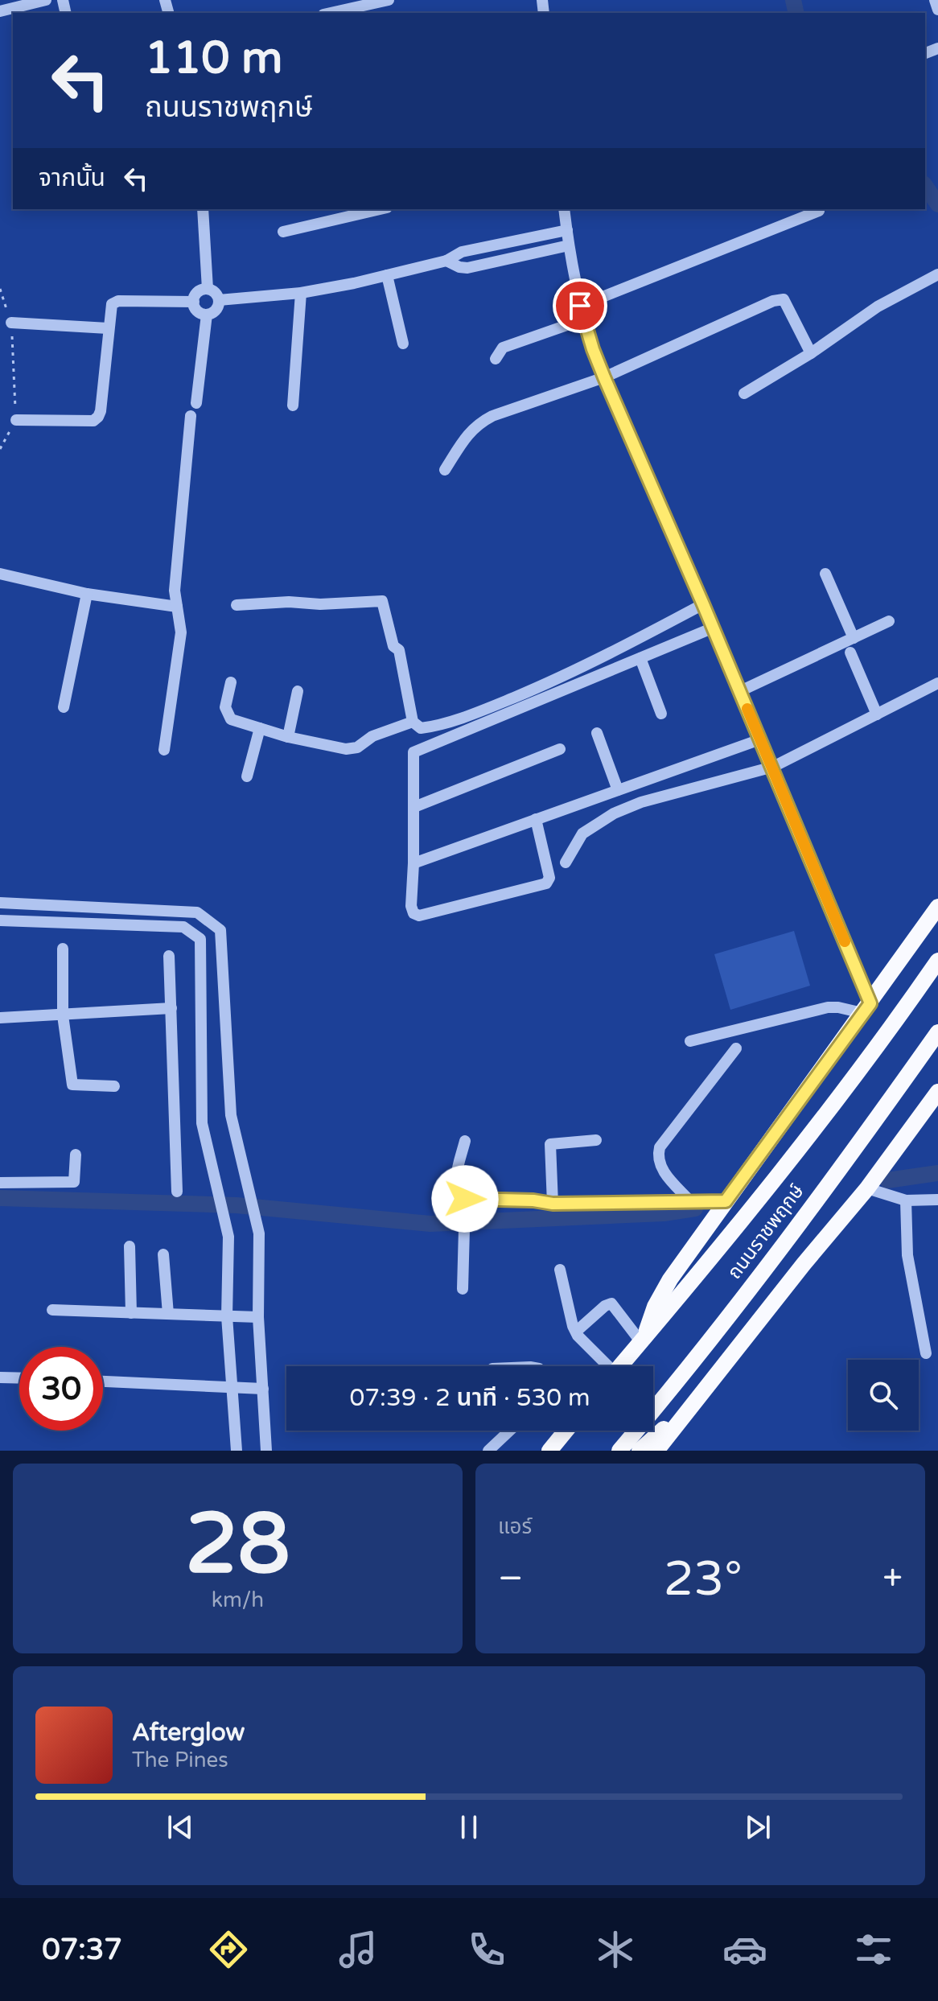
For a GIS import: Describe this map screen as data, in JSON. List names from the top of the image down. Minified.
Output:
{"streets":{"main road":["ถนนราชพฤกษ์"]},"page":{"turn":["110 m","ถนนราชพฤกษ์"],"then":"จากนั้น","limit":"30","trip":"07:39 · 2 นาที · 530 m","tile":[["28","km/h"],"แอร์"],"heat":["−","23°","+"],"song":["Afterglow","The Pines"],"tabs":"07:37"}}
